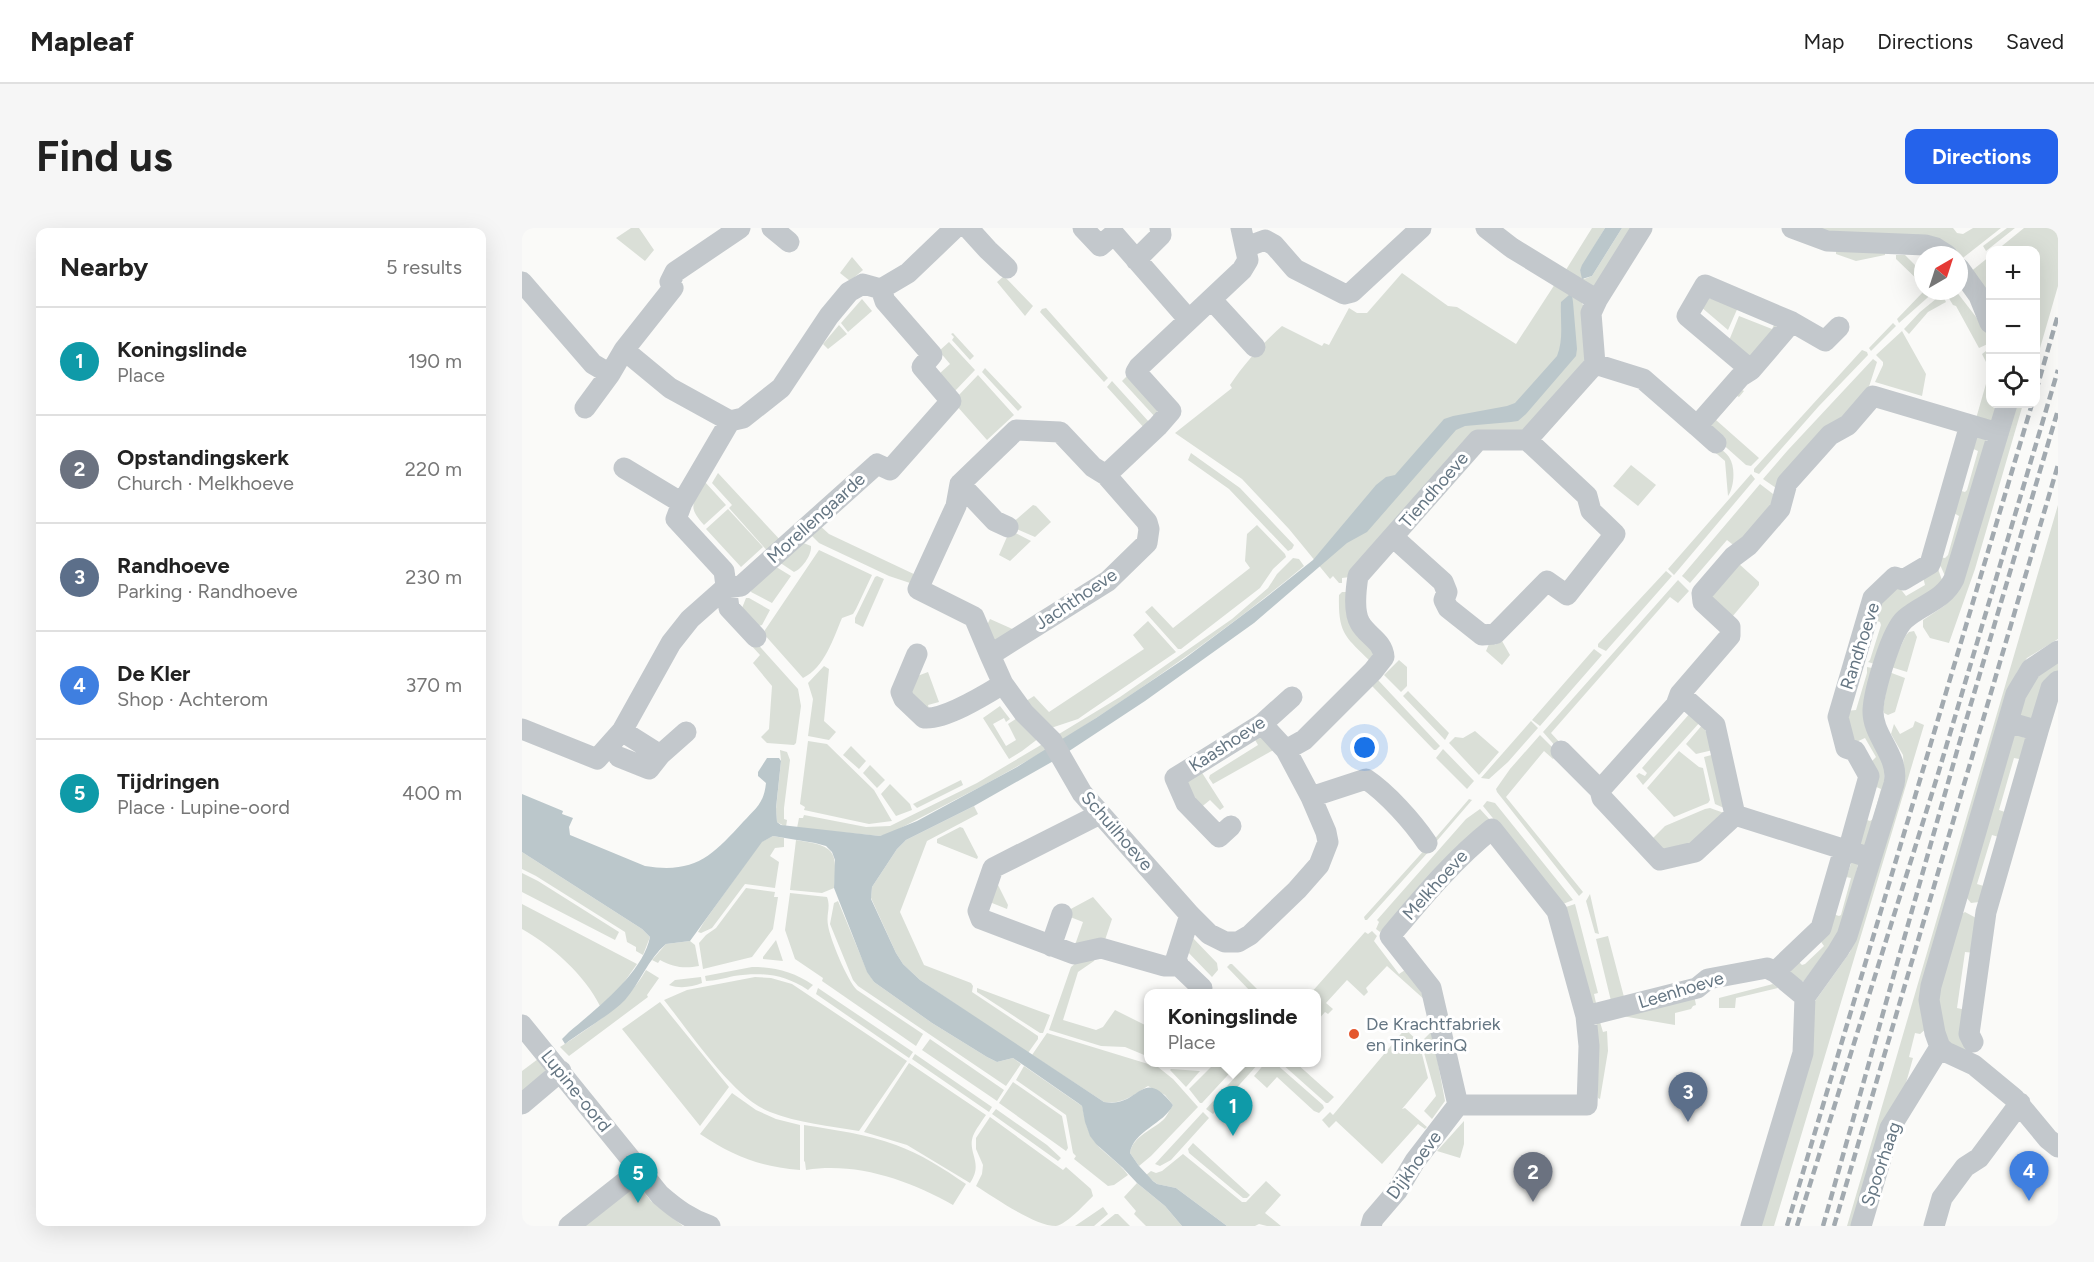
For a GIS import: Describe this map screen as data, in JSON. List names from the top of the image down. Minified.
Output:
{"streets":{"street":["Tiendhoeve","Morellengaarde","Jachthoeve","Randhoeve","Kaashoeve","Schuilhoeve","Melkhoeve","Leenhoeve","Lupine-oord","Spoorhaag","Dijkhoeve"]},"crossings":[["Tiendhoeve","Schuilhoeve"],["Randhoeve","Leenhoeve"],["Kaashoeve","Schuilhoeve"],["Melkhoeve","Leenhoeve"],["Melkhoeve","Dijkhoeve"]],"places":["De Krachtfabriek en TinkerinQ"],"north":"top right","page":{"header":"Mapleaf","nav":["Map","Directions","Saved"],"buttons":"Directions","title":"Find us","heading":["Nearby","5 results"],"map_buttons":["+","−"],"list":[{"mark":"1","name":"Koningslinde","note":"Place","value":"190 m"},{"mark":"2","name":"Opstandingskerk","note":"Church · Melkhoeve","value":"220 m"},{"mark":"3","name":"Randhoeve","note":"Parking · Randhoeve","value":"230 m"},{"mark":"4","name":"De Kler","note":"Shop · Achterom","value":"370 m"},{"mark":"5","name":"Tijdringen","note":"Place · Lupine-oord","value":"400 m"}],"popup":["Koningslinde","Place"],"pins":["3","1","4","2","5"]}}
